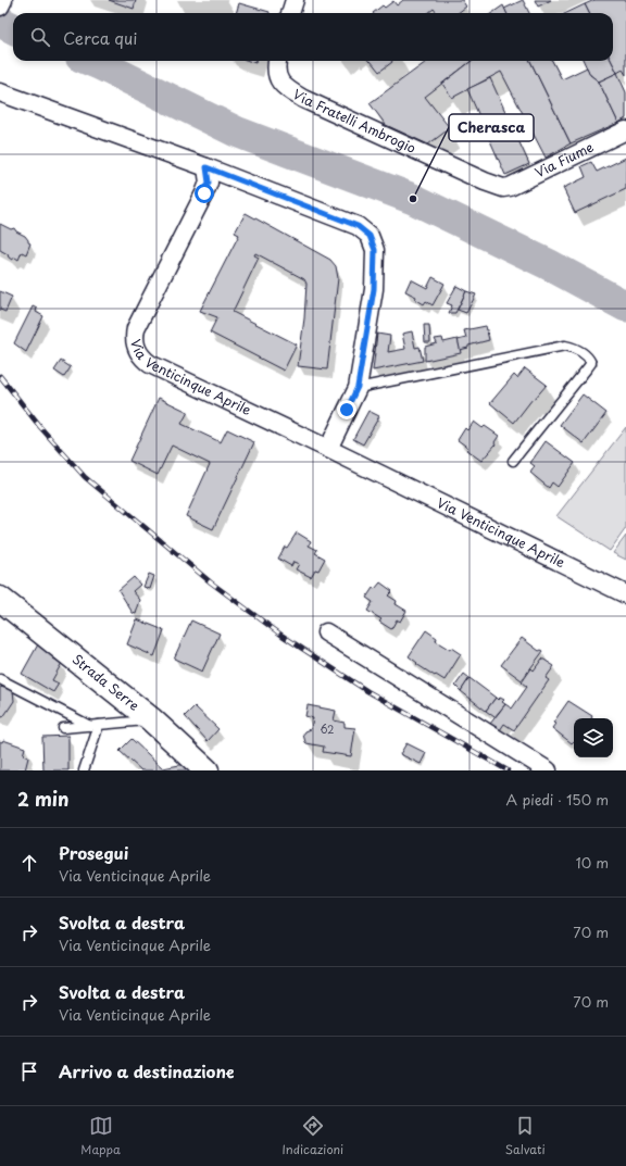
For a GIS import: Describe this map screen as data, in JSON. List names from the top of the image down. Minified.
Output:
{"streets":{"main road":["Strada Serre"],"street":["Via Fratelli Ambrogio","Via Fiume","Via Venticinque Aprile"]},"crossings":[["Via Fratelli Ambrogio","Via Fiume"]],"places":["Cherasca"],"house_numbers":["62"],"page":{"search":"Cerca qui","heading":["2 min","A piedi · 150 m"],"list":[["Prosegui","Via Venticinque Aprile","10 m"],["Svolta a destra","Via Venticinque Aprile","70 m"],["Svolta a destra","Via Venticinque Aprile","70 m"],"Arrivo a destinazione"],"nav":["Mappa","Indicazioni","Salvati"]}}
